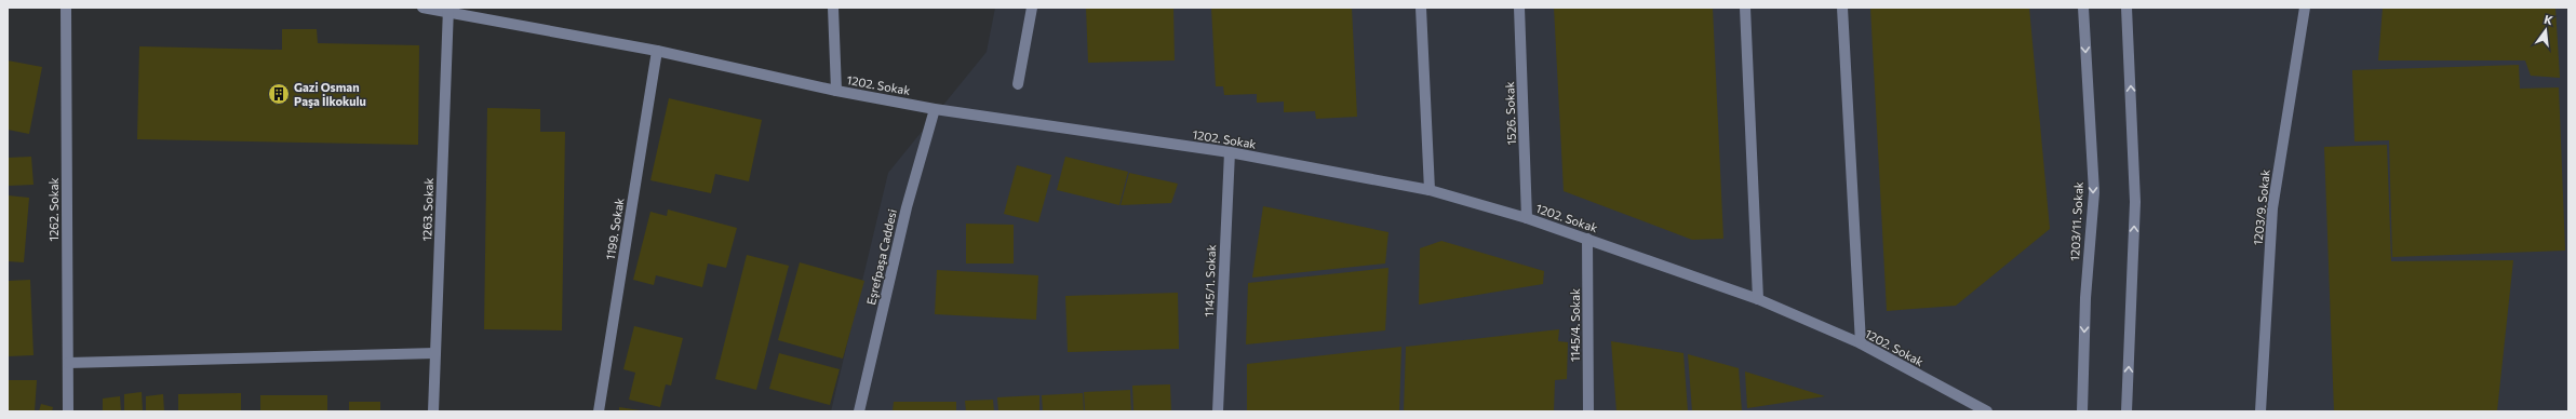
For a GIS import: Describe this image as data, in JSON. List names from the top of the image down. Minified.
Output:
{"streets":{"street":["1202. Sokak","1526. Sokak","1203/9. Sokak","1262. Sokak","1263. Sokak","1203/11. Sokak","1199. Sokak","Eşrefpaşa Caddesi","1145/1. Sokak","1145/4. Sokak"]},"crossings":[["1202. Sokak","1526. Sokak"],["1202. Sokak","1263. Sokak"],["1202. Sokak","1199. Sokak"],["1202. Sokak","Eşrefpaşa Caddesi"],["1202. Sokak","1145/1. Sokak"],["1202. Sokak","1145/4. Sokak"]],"places":{"building":["Gazi Osman Paşa İlkokulu"]},"north":"top"}
